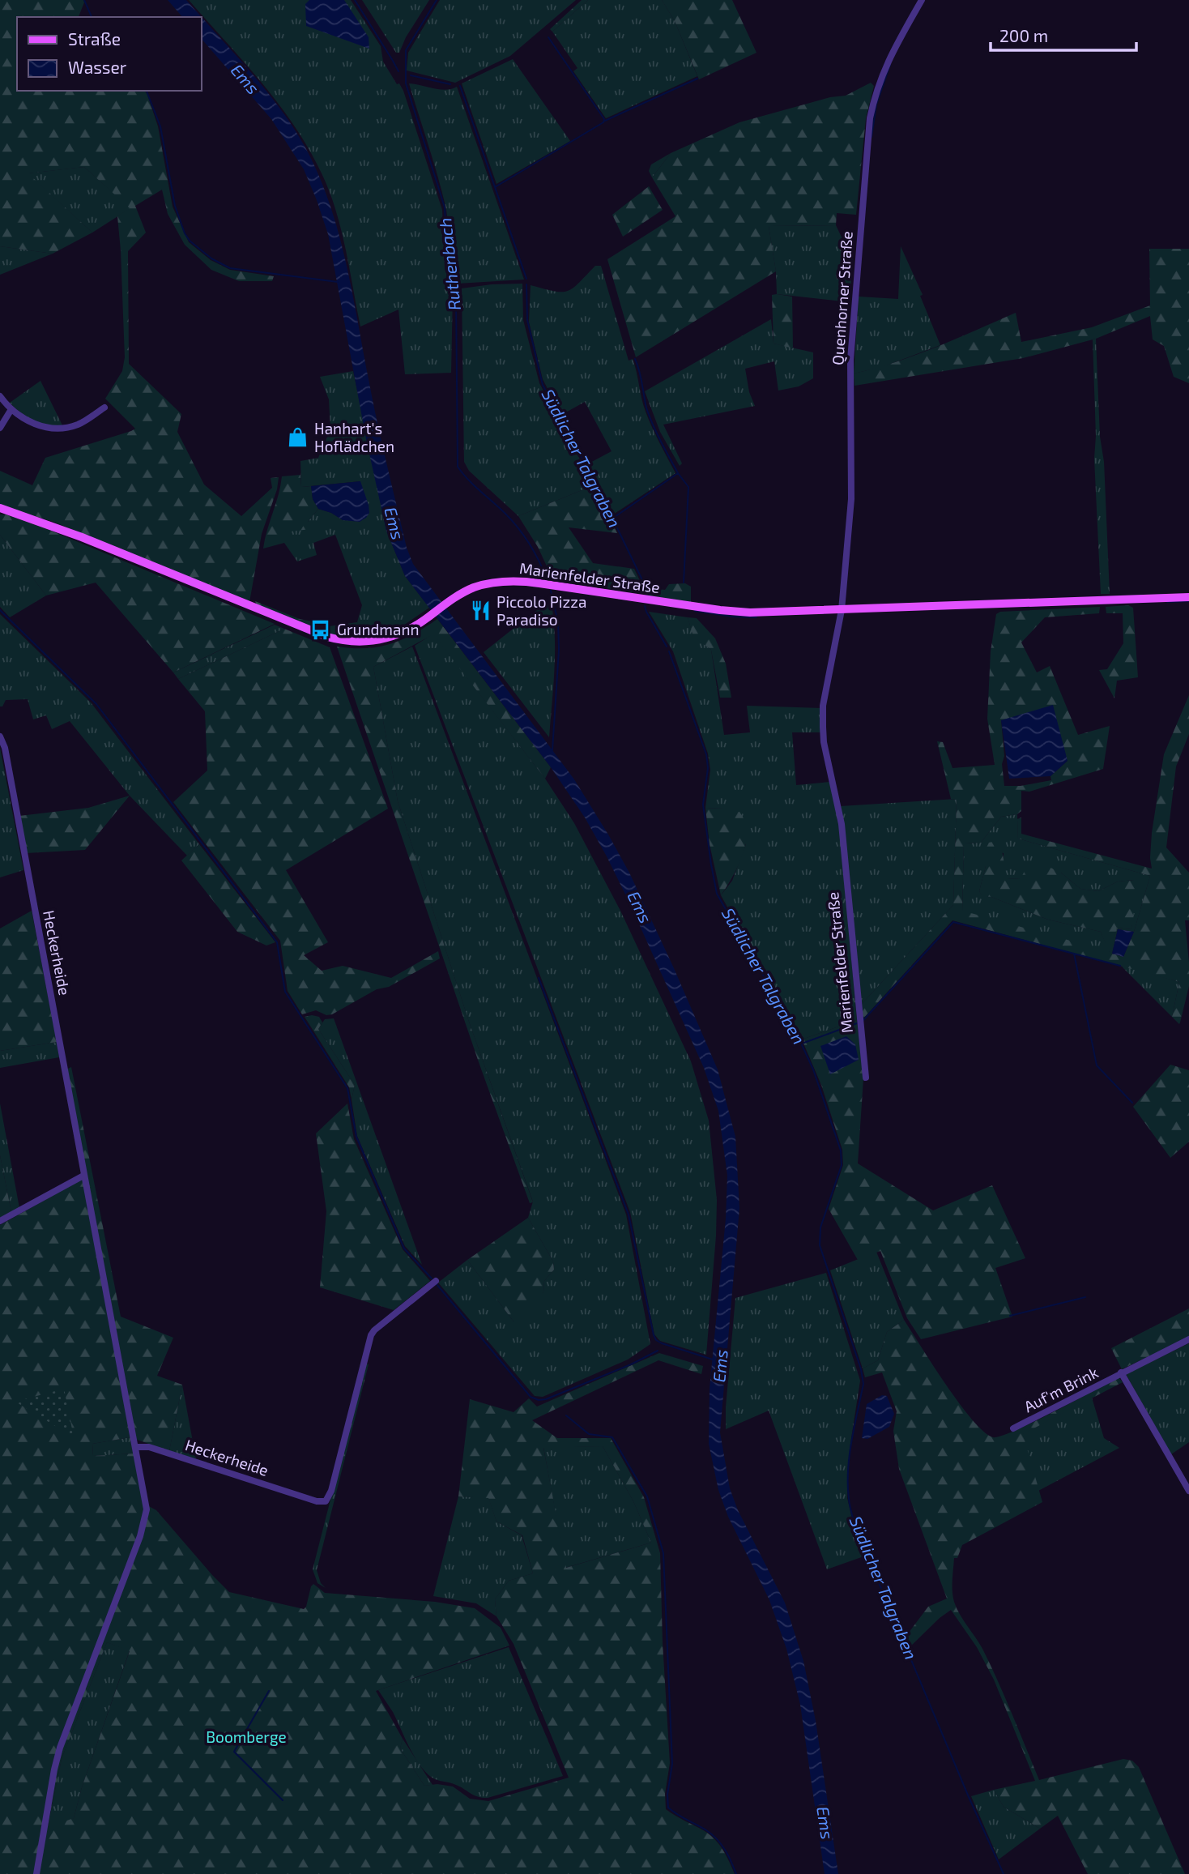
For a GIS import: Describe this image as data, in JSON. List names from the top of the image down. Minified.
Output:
{"streets":{"main road":["Marienfelder Straße"],"street":["Quenhorner Straße","Heckerheide","Auf'm Brink"]},"crossings":[["Quenhorner Straße","Marienfelder Straße"]],"water":["Ems","Ruthenbach","Südlicher Talgraben"],"parks":["Boomberge"],"places":{"shop":["Hanhart's Hoflädchen"],"restaurant":["Piccolo Pizza Paradiso"],"bus stop":["Grundmann"]},"legend":["Straße","Wasser"],"scale_bar":"200 m"}
